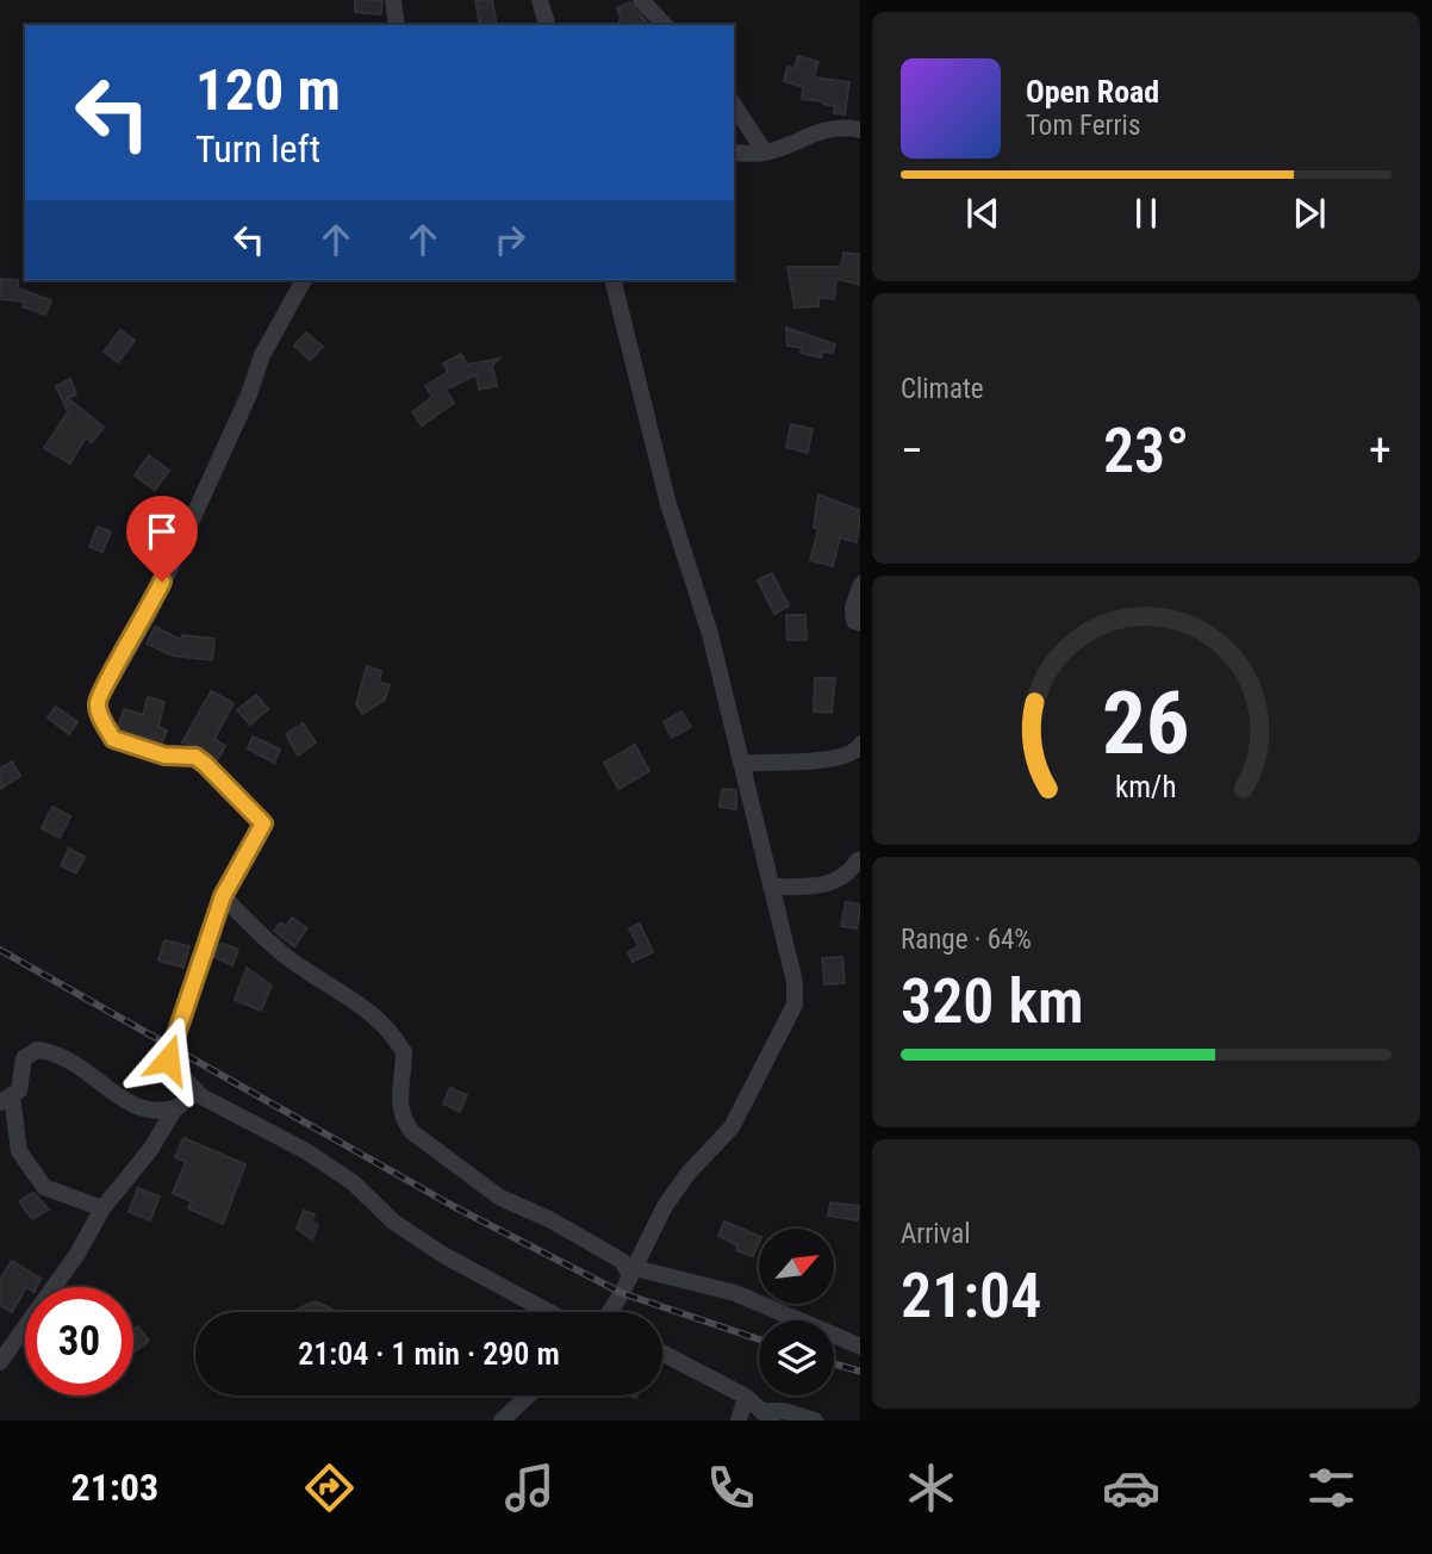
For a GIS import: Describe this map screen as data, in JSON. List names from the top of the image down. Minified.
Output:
{"north":"top right","page":{"turn":["120 m","Turn left"],"song":["Open Road","Tom Ferris"],"tile":["Climate",["Range · 64%","320 km"],["Arrival","21:04"]],"heat":["−","23°","+"],"limit":"30","trip":"21:04 · 1 min · 290 m","tabs":"21:03","gauge":["26","km/h"]}}
